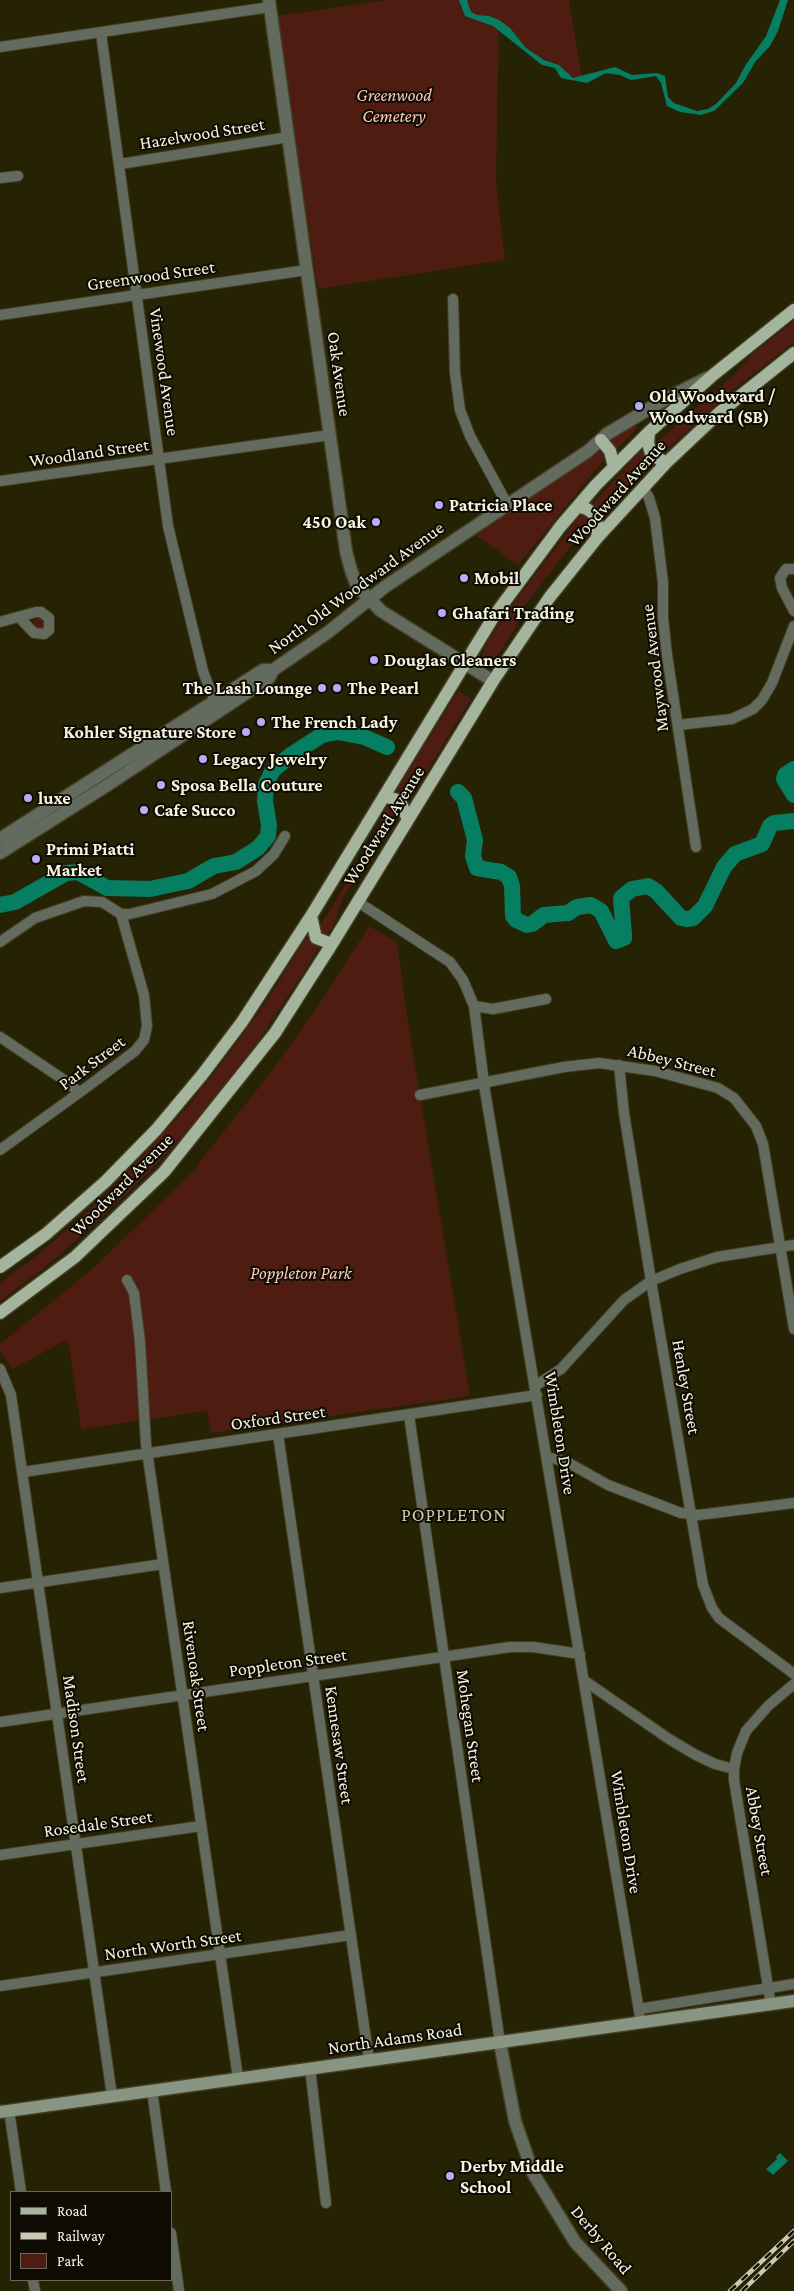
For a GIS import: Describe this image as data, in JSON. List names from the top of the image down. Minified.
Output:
{"streets":{"main road":["Woodward Avenue","North Adams Road"],"street":["Hazelwood Street","Greenwood Street","Vinewood Avenue","Oak Avenue","Woodland Street","North Old Woodward Avenue","Maywood Avenue","Abbey Street","Park Street","Henley Street","Oxford Street","Wimbleton Drive","Poppleton Street","Rivenoak Street","Mohegan Street","Madison Street","Kennesaw Street","Rosedale Street","North Worth Street","Derby Road"]},"crossings":[["Hazelwood Street","Vinewood Avenue"],["Hazelwood Street","Oak Avenue"],["Greenwood Street","Vinewood Avenue"],["Greenwood Street","Oak Avenue"],["Vinewood Avenue","Woodland Street"],["Vinewood Avenue","North Old Woodward Avenue"],["Oak Avenue","Woodland Street"],["Oak Avenue","Woodward Avenue"],["Oak Avenue","North Old Woodward Avenue"],["Woodward Avenue","North Old Woodward Avenue"],["Woodward Avenue","Maywood Avenue"],["Woodward Avenue","Wimbleton Drive"],["Abbey Street","Henley Street"],["Abbey Street","Oxford Street"],["Abbey Street","Wimbleton Drive"],["Abbey Street","North Adams Road"],["Henley Street","Oxford Street"],["Oxford Street","Wimbleton Drive"],["Oxford Street","Rivenoak Street"],["Oxford Street","Mohegan Street"],["Oxford Street","Madison Street"],["Oxford Street","Kennesaw Street"],["Wimbleton Drive","Poppleton Street"],["Wimbleton Drive","North Adams Road"],["Poppleton Street","Rivenoak Street"],["Poppleton Street","Mohegan Street"],["Poppleton Street","Madison Street"],["Poppleton Street","Kennesaw Street"],["Rivenoak Street","Rosedale Street"],["Rivenoak Street","North Worth Street"],["Rivenoak Street","North Adams Road"],["Mohegan Street","North Adams Road"],["Mohegan Street","Derby Road"],["Madison Street","Rosedale Street"],["Madison Street","North Worth Street"],["Madison Street","North Adams Road"],["Kennesaw Street","North Worth Street"],["Kennesaw Street","North Adams Road"],["North Adams Road","Derby Road"]],"districts":["POPPLETON"],"parks":["Greenwood Cemetery","Poppleton Park"],"places":["Old Woodward / Woodward (SB)","Patricia Place","450 Oak","Mobil","Ghafari Trading","Douglas Cleaners","The Lash Lounge","The Pearl","The French Lady","Kohler Signature Store","Legacy Jewelry","Sposa Bella Couture","luxe","Cafe Succo","Primi Piatti Market","Derby Middle School"],"legend":["Road","Railway","Park"]}
